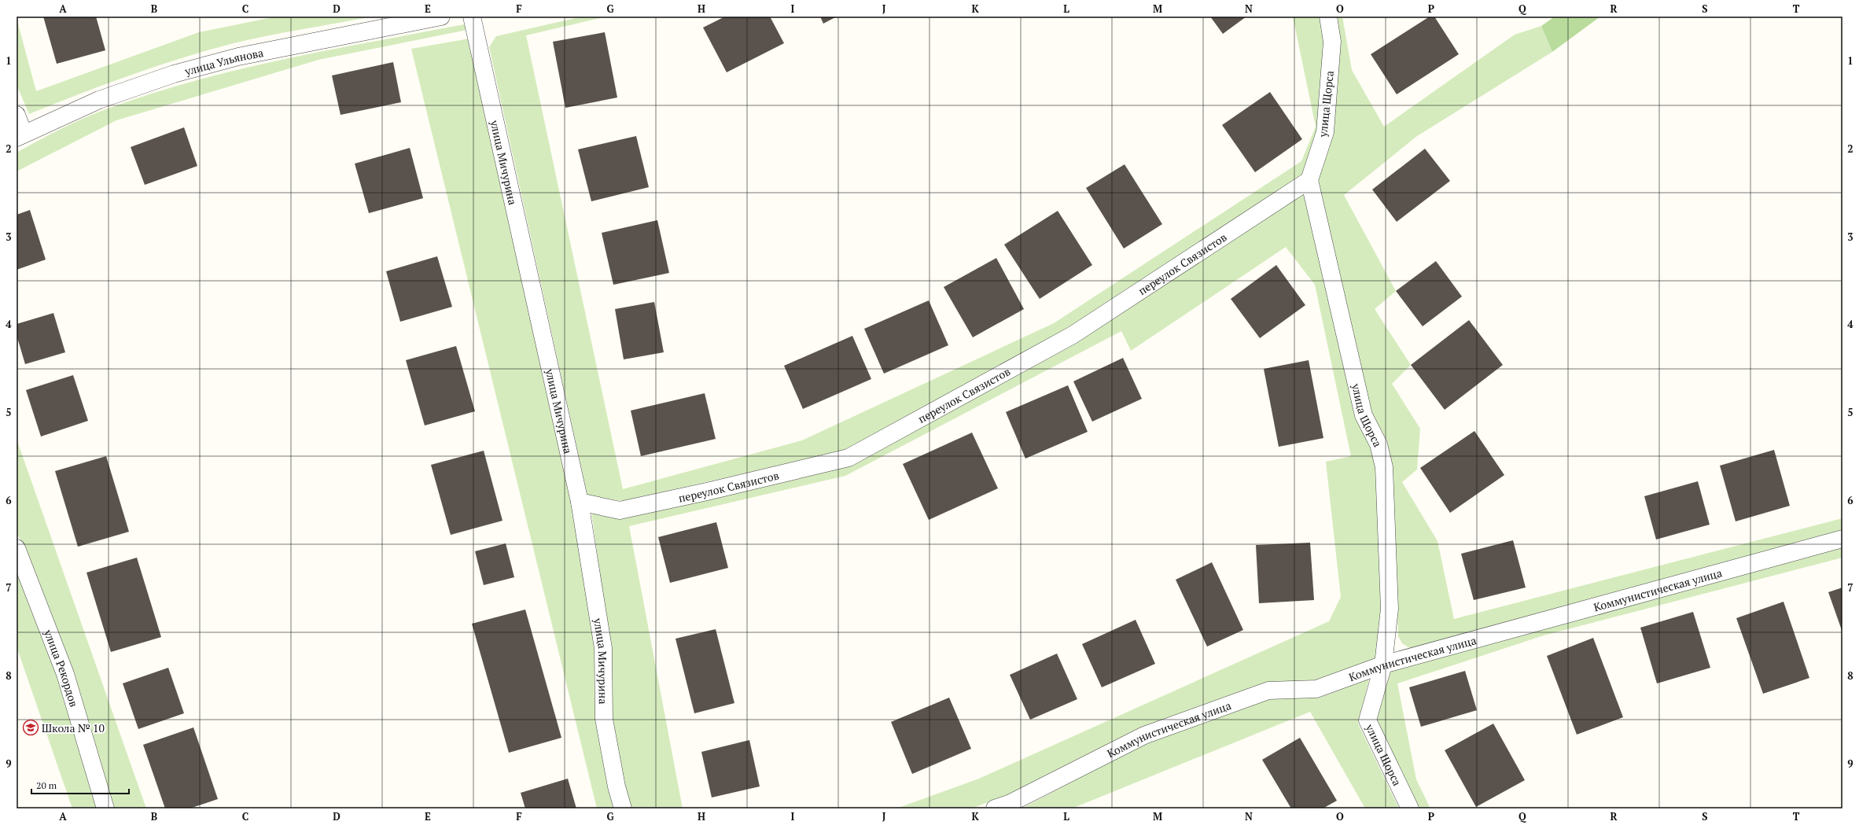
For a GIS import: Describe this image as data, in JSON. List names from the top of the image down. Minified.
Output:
{"streets":{"street":["улица Ульянова","улица Щорса","улица Мичурина","переулок Связистов","Коммунистическая улица","улица Рекордов"]},"crossings":[["улица Щорса","переулок Связистов"],["улица Щорса","Коммунистическая улица"],["улица Мичурина","переулок Связистов"]],"places":{"school or university":["Школа № 10"]},"scale_bar":"20 m","grid":{"columns":["A","B","C","D","E","F","G","H","I","J","K","L","M","N","O","P","Q","R","S","T"],"rows":["1","2","3","4","5","6","7","8","9"]}}
